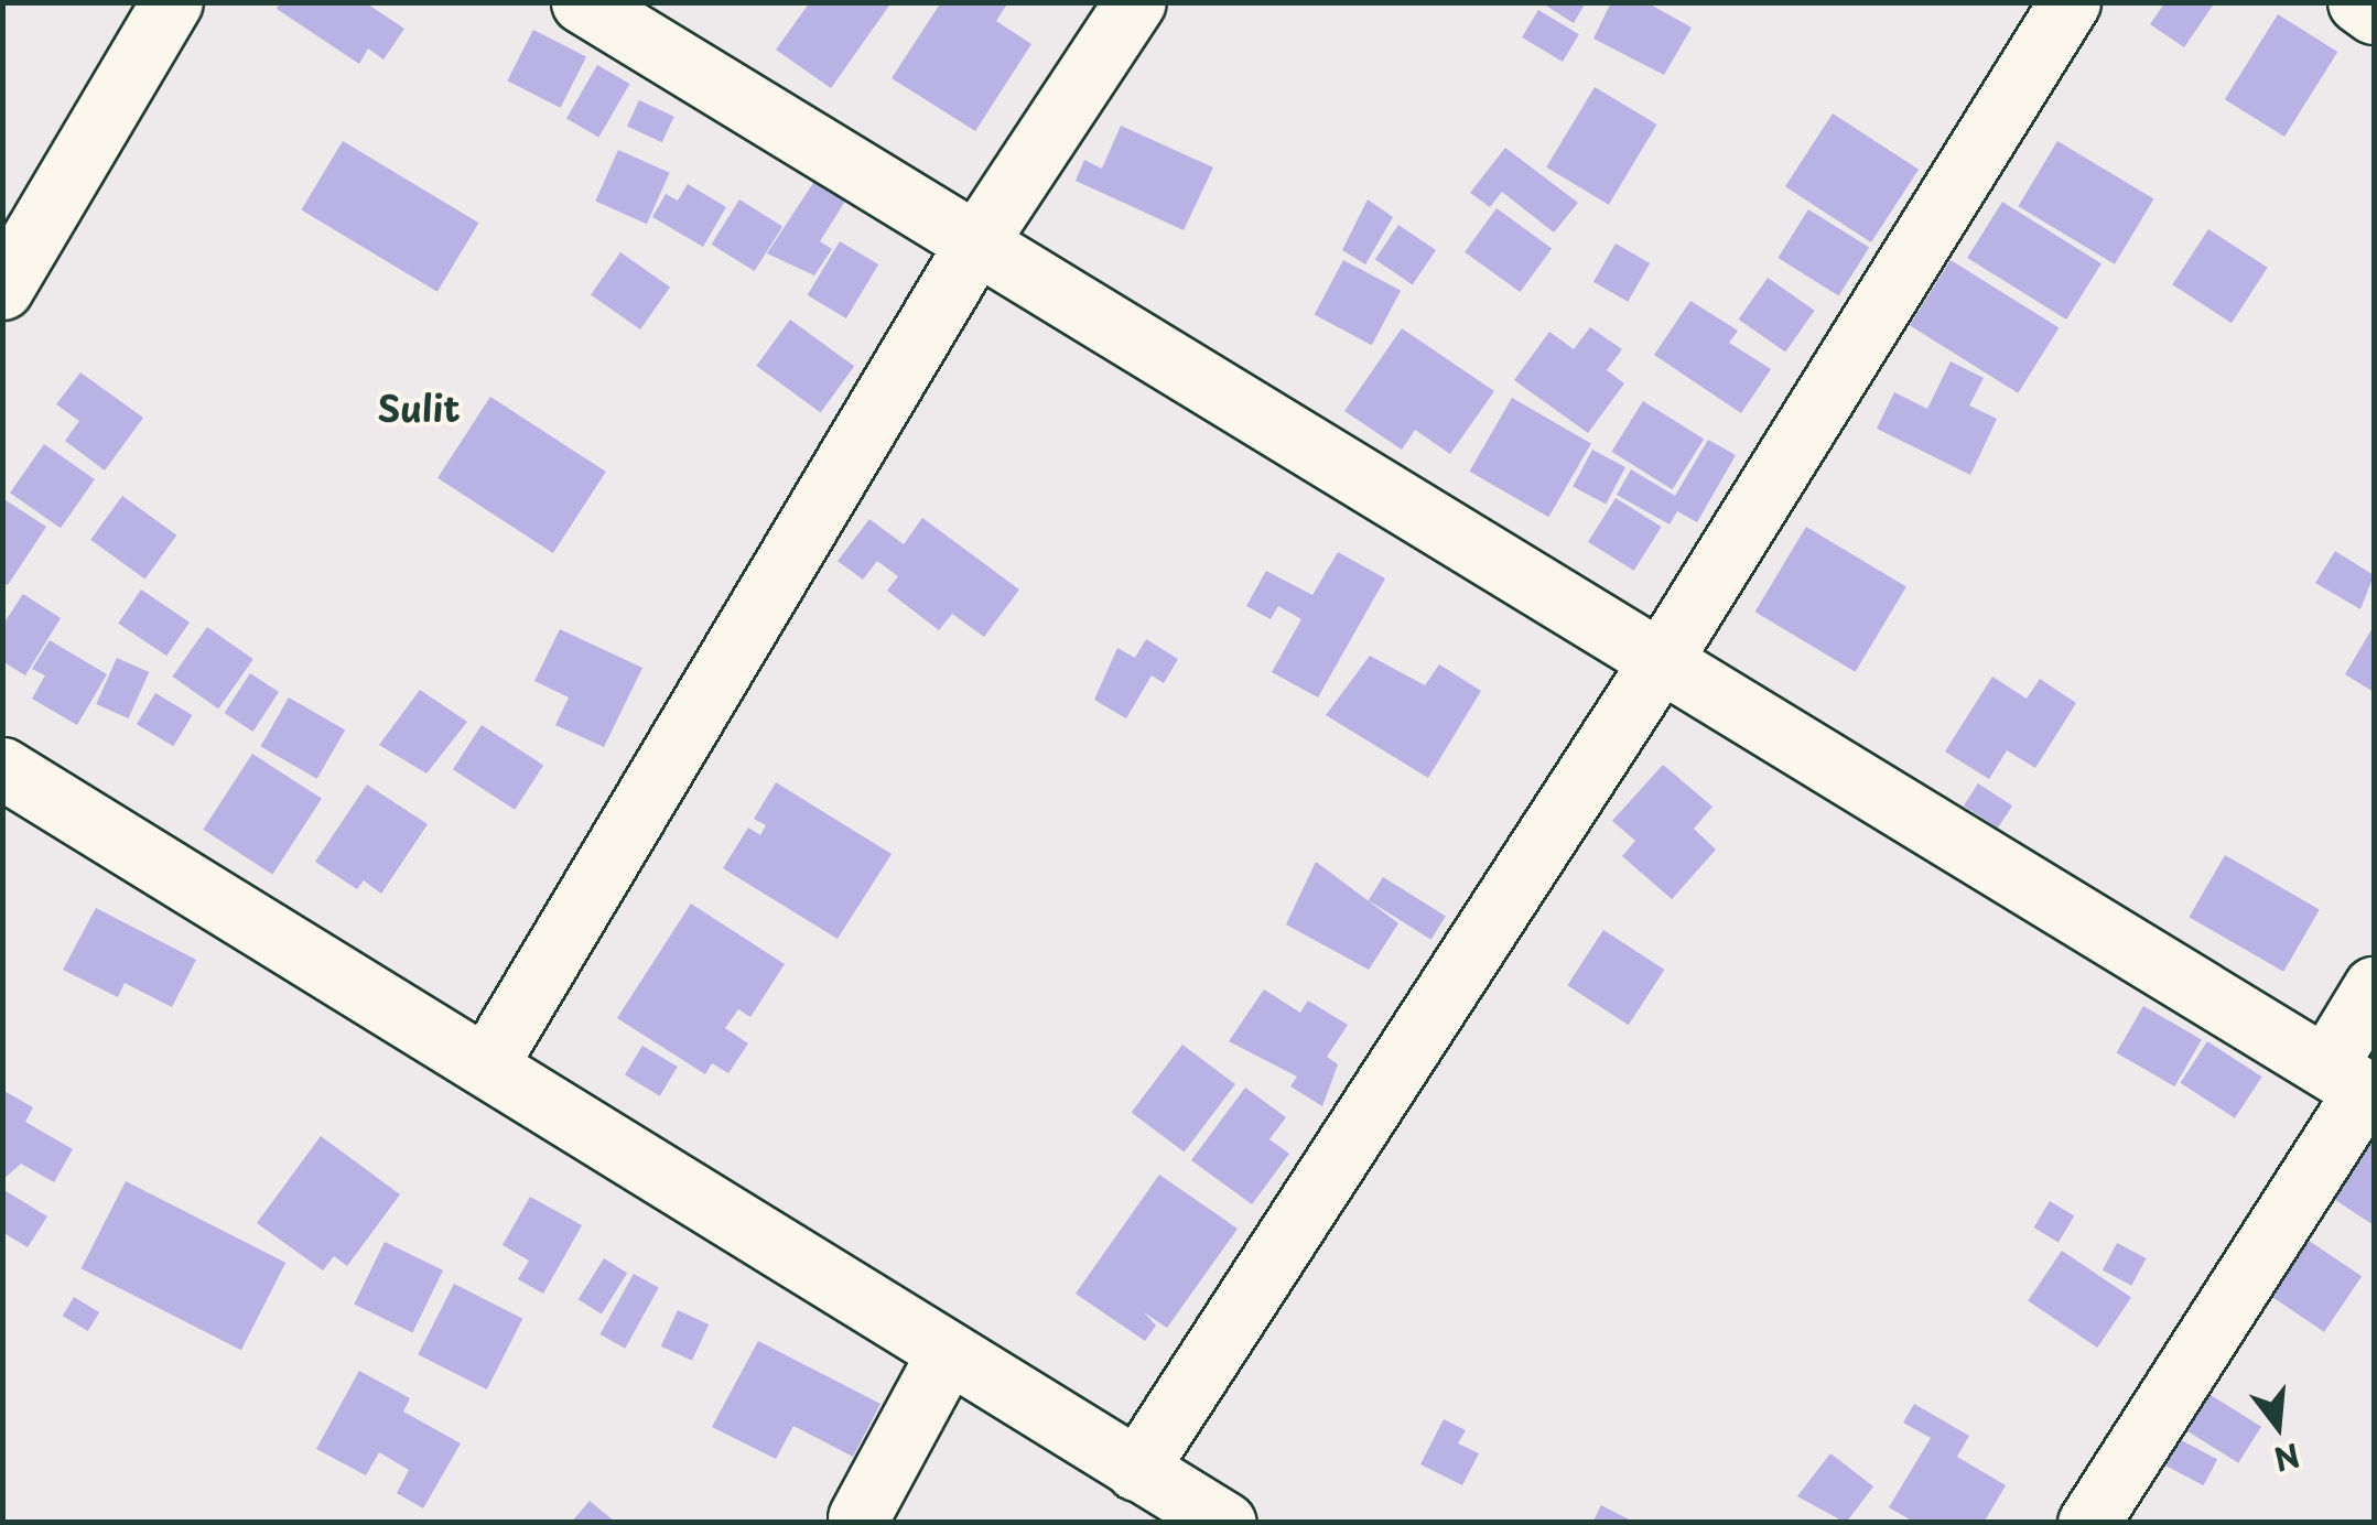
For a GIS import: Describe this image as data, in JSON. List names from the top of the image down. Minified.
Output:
{"districts":["Sulit"],"north":"bottom"}
